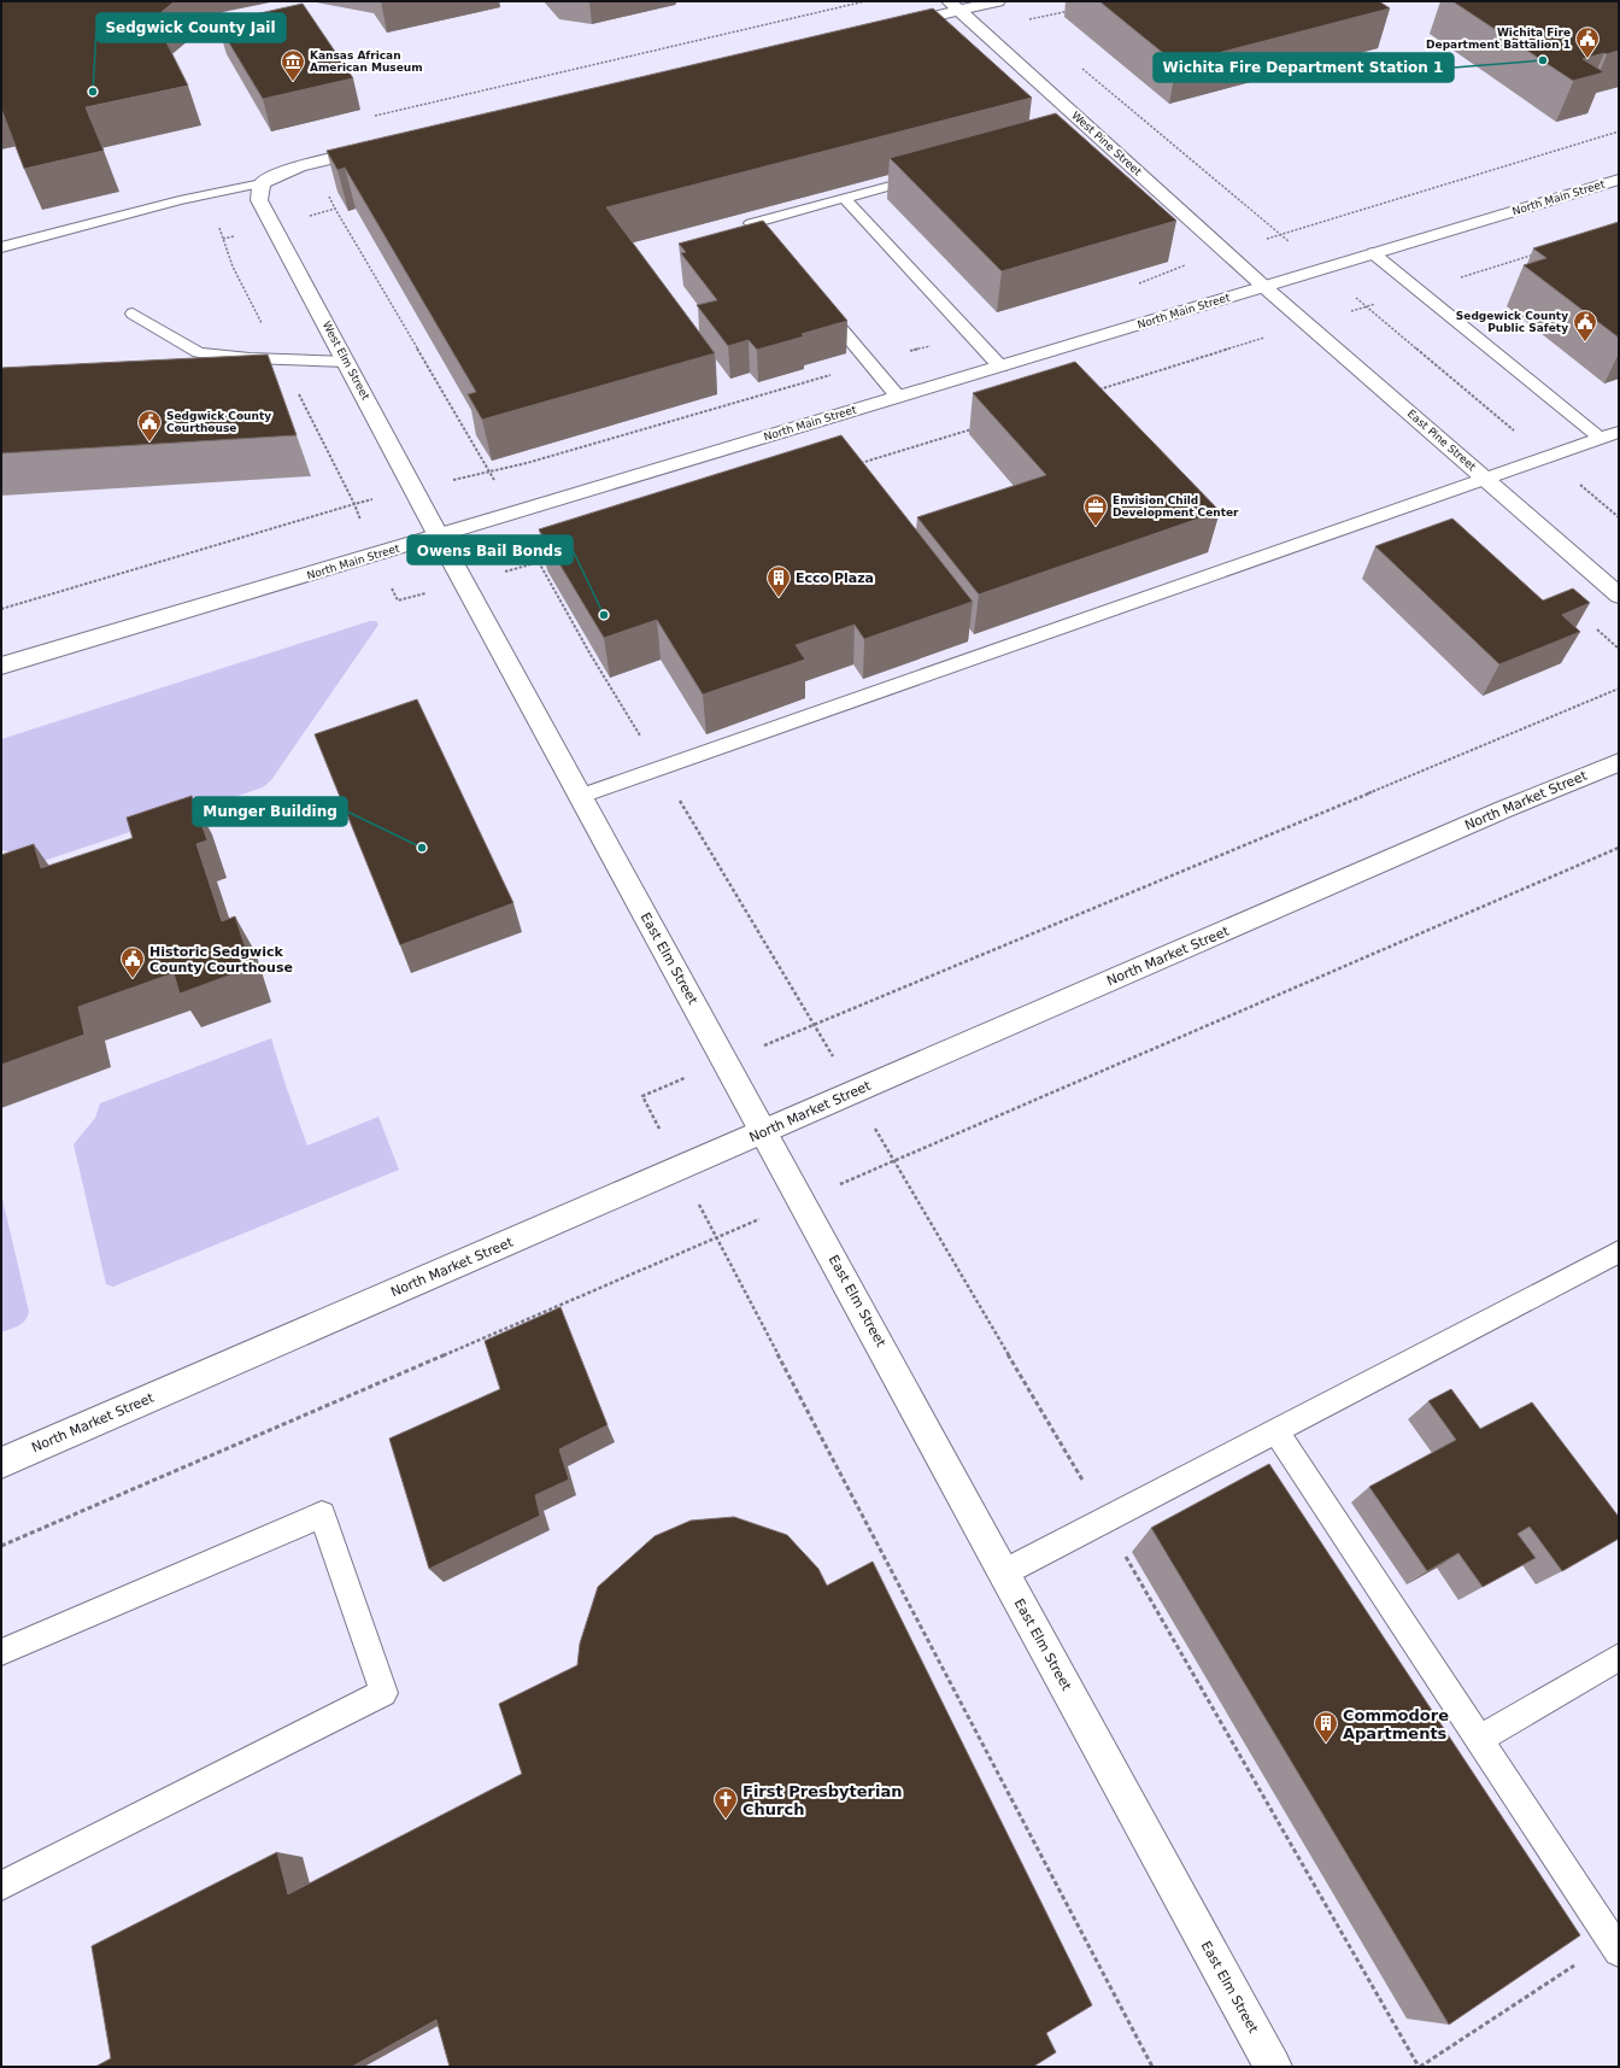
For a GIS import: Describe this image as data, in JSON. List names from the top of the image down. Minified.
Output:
{"streets":{"street":["West Pine Street","North Main Street","West Elm Street","East Pine Street","North Market Street","East Elm Street"]},"crossings":[["West Pine Street","North Main Street"],["West Pine Street","East Pine Street"],["North Main Street","West Elm Street"],["North Main Street","East Pine Street"],["North Main Street","East Elm Street"],["West Elm Street","East Elm Street"],["North Market Street","East Elm Street"]],"places":{"public building":["Wichita Fire Department Battalion 1","Sedgewick County Public Safety","Sedgwick County Courthouse","Historic Sedgwick County Courthouse"],"other":["Wichita Fire Department Station 1","Sedgwick County Jail","Owens Bail Bonds","Munger Building"],"museum":["Kansas African American Museum"],"office":["Envision Child Development Center"],"building":["Ecco Plaza","Commodore Apartments"],"church":["First Presbyterian Church"]}}
